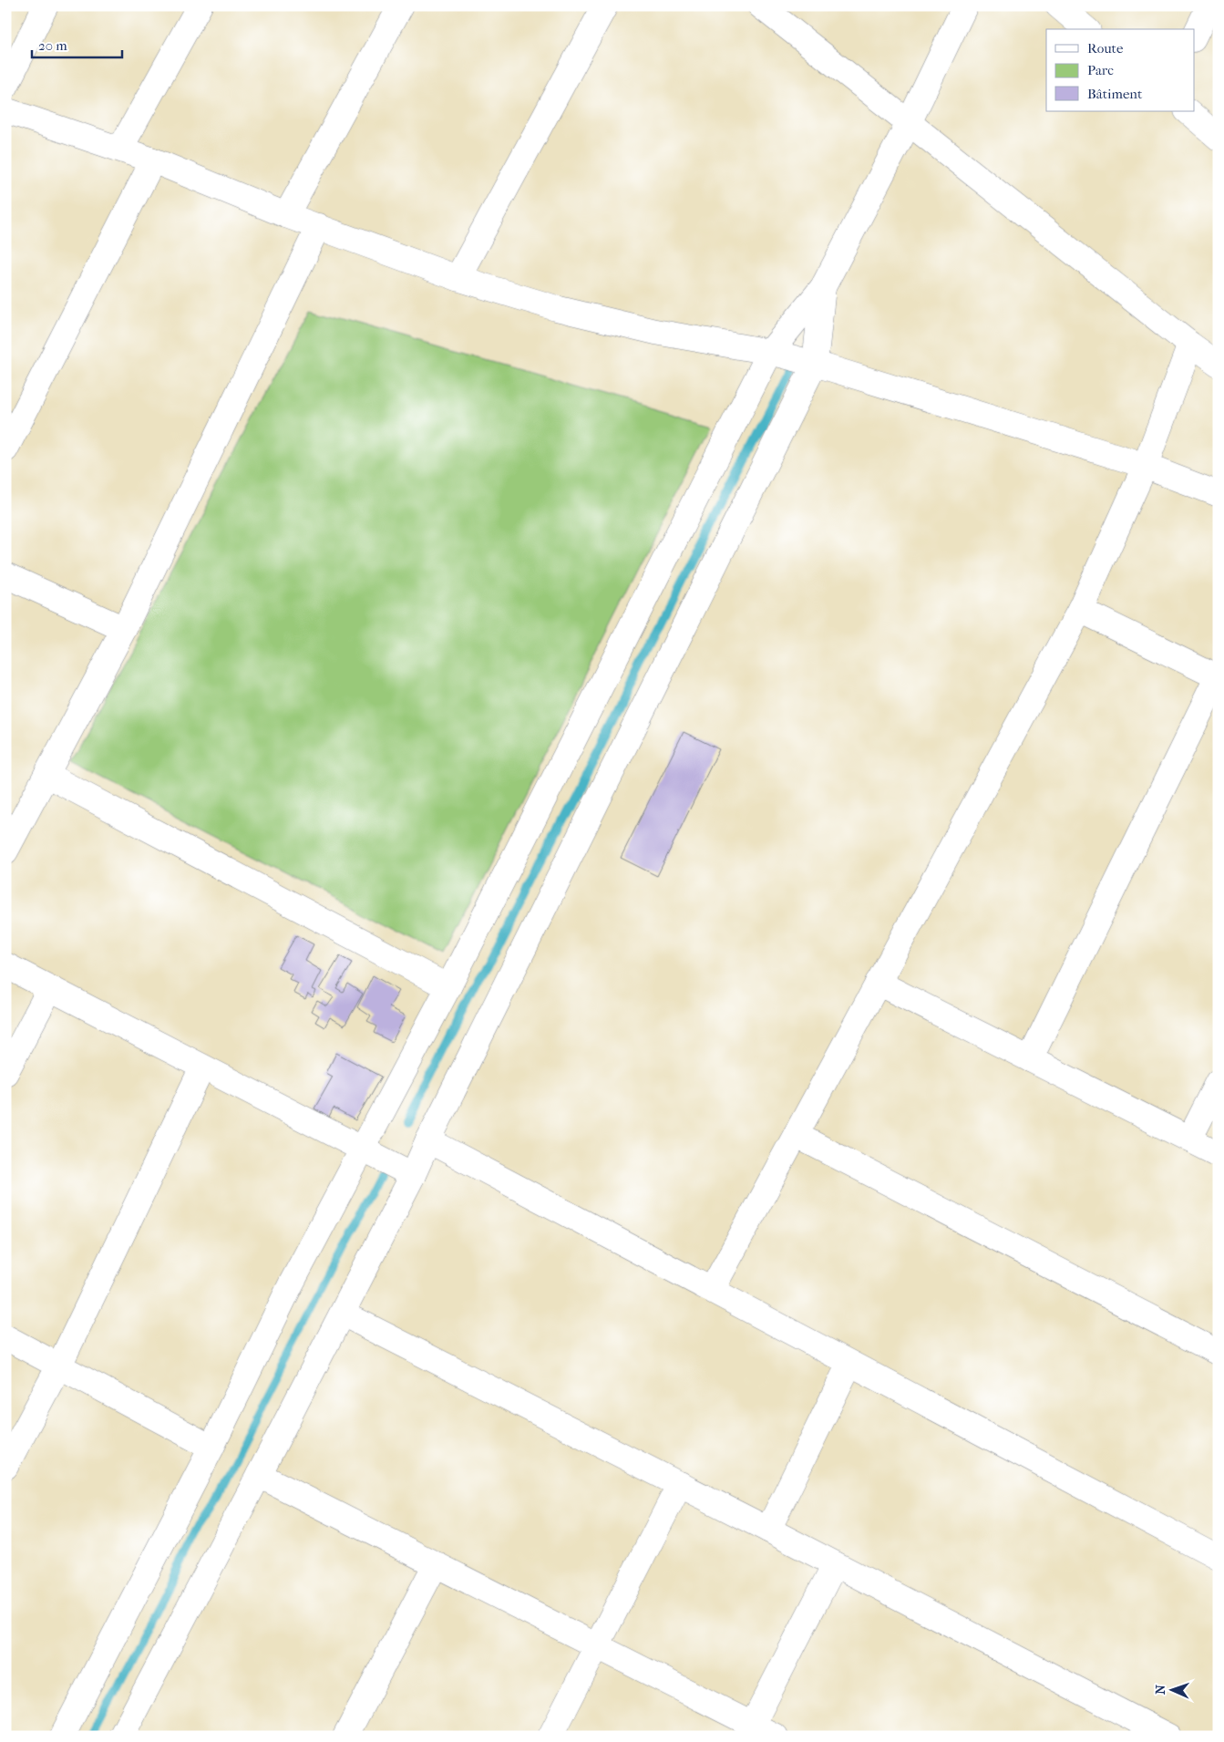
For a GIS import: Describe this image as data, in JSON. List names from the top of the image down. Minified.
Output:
{"legend":["Route","Parc","Bâtiment"],"scale_bar":"20 m","north":"left"}
